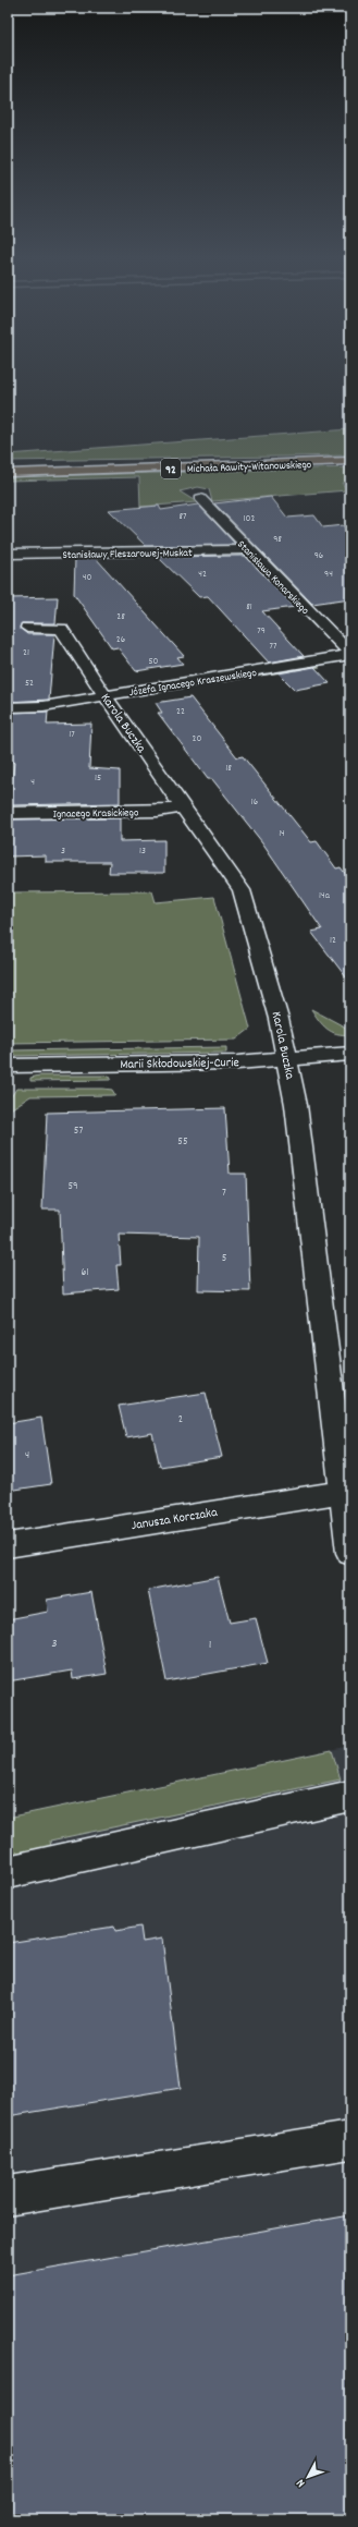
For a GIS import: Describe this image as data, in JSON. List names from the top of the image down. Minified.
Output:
{"streets":{"main road":["Michała Rawity-Witanowskiego","92"],"street":["Stanisławy Fleszarowej-Muskat","Stanisława Konarskiego","Józefa Ignacego Kraszewskiego","Karola Buczka","Ignacego Krasickiego","Marii Skłodowskiej-Curie","Janusza Korczaka"]},"crossings":[["Stanisławy Fleszarowej-Muskat","Stanisława Konarskiego"],["Stanisława Konarskiego","Józefa Ignacego Kraszewskiego"],["Józefa Ignacego Kraszewskiego","Karola Buczka"],["Karola Buczka","Ignacego Krasickiego"],["Karola Buczka","Marii Skłodowskiej-Curie"],["Karola Buczka","Janusza Korczaka"]],"house_numbers":["87","102","98","96","42","94","40","81","28","79","26","77","21","50","52","22","17","20","18","15","4","16","14","3","13","14a","12","57","55","59","7","5","61","2","4","3","1"],"north":"bottom left"}
